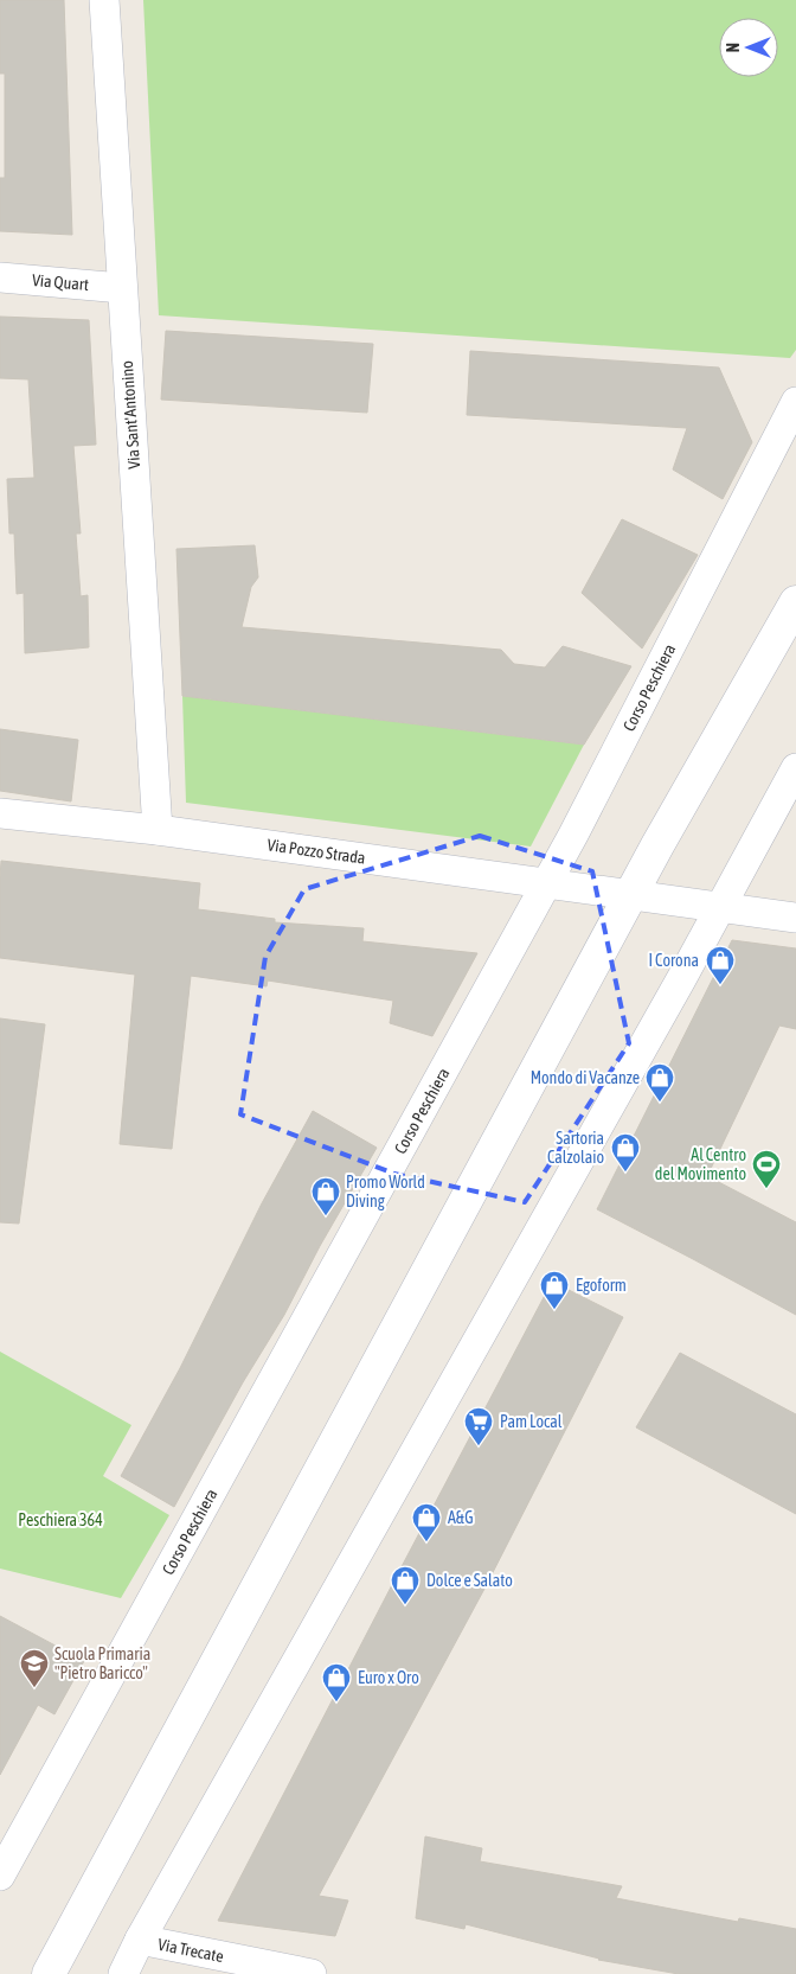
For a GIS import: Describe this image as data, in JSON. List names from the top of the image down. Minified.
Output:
{"streets":{"street":["Via Quart","Via Sant'Antonino","Corso Peschiera","Via Pozzo Strada","Via Trecate"]},"crossings":[["Via Quart","Via Sant'Antonino"],["Via Sant'Antonino","Via Pozzo Strada"],["Corso Peschiera","Via Pozzo Strada"]],"parks":["Peschiera 364"],"places":{"shop":["I Corona","Mondo di Vacanze","Sartoria Calzolaio","Promo World Diving","Egoform","A&G","Dolce e Salato","Euro x Oro"],"sports":["Al Centro del Movimento"],"supermarket":["Pam Local"],"school or university":["Scuola Primaria \"Pietro Baricco\""]},"north":"left"}
